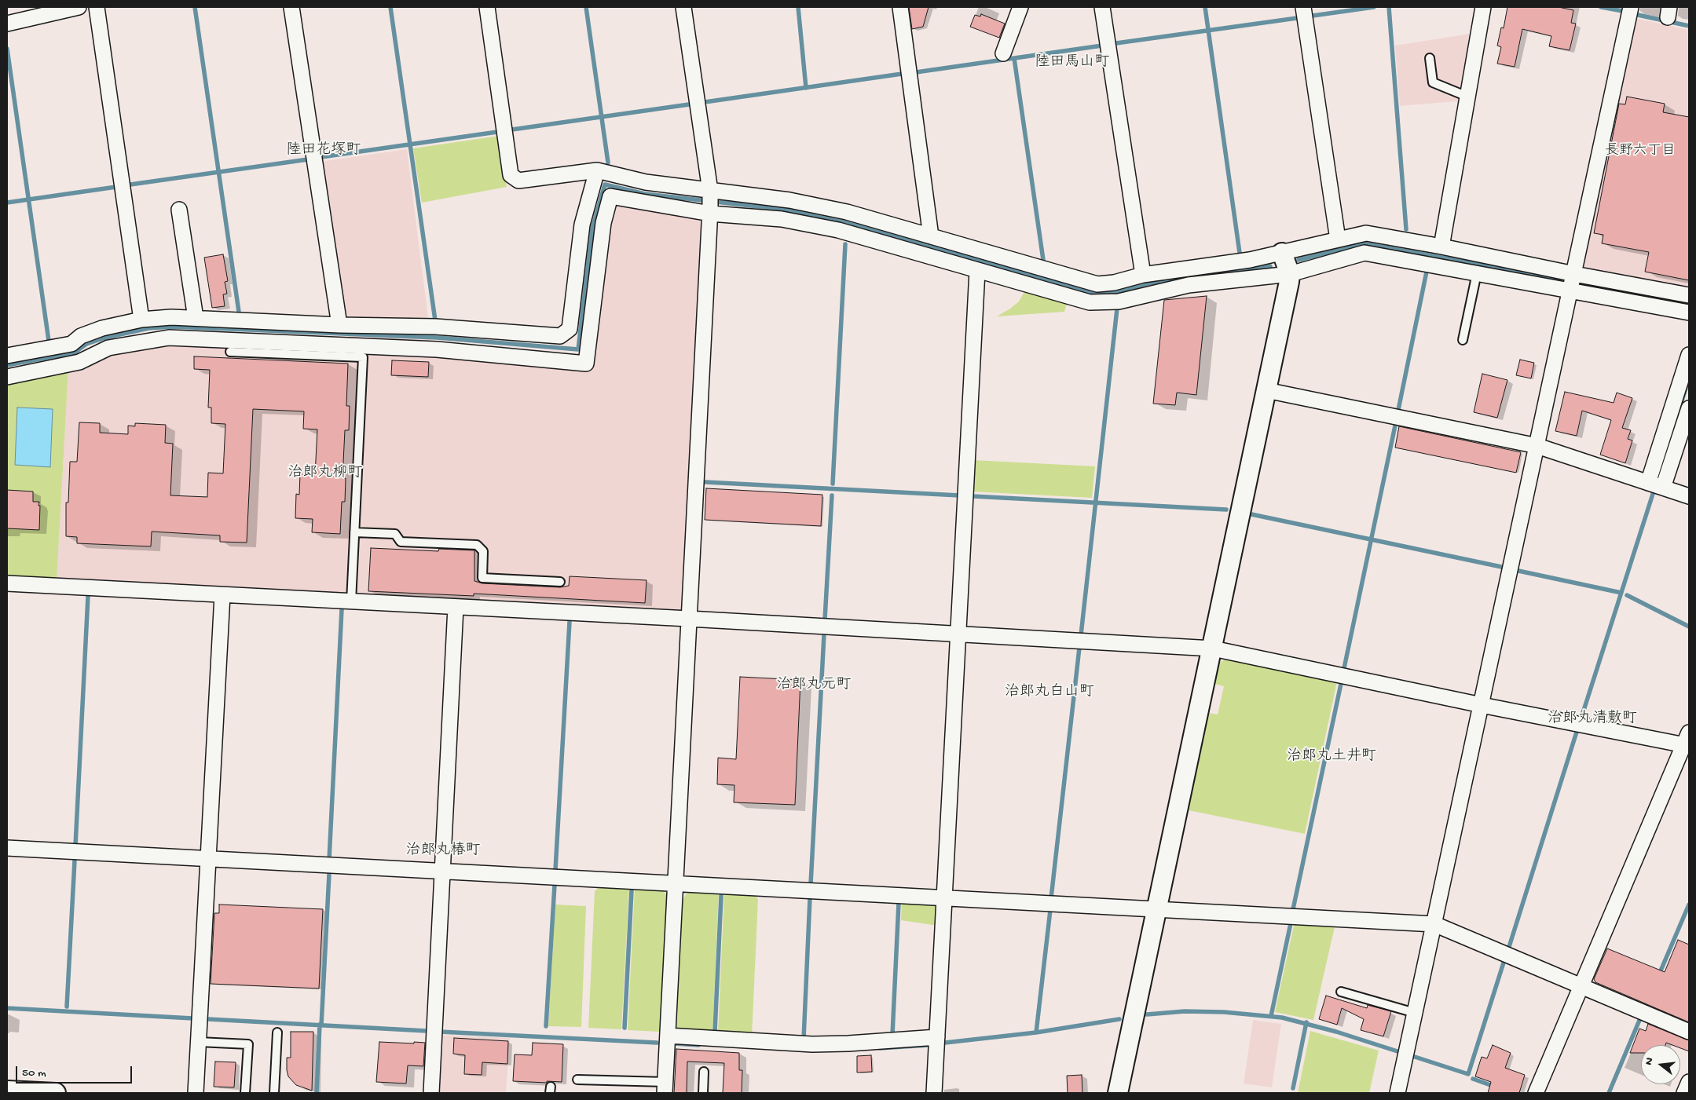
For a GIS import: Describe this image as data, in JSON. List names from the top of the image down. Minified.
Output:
{"districts":["陸田馬山町","陸田花塚町","長野六丁目","治郎丸柳町","治郎丸元町","治郎丸白山町","治郎丸清敷町","治郎丸土井町","治郎丸椿町"],"scale_bar":"50 m","north":"left"}
